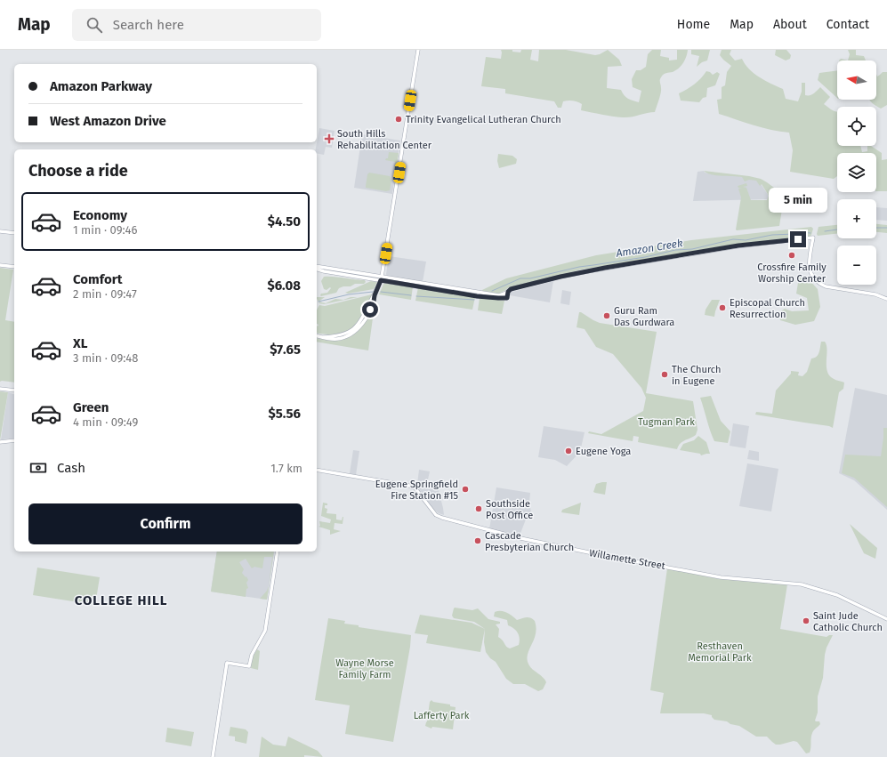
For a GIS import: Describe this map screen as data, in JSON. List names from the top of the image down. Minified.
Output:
{"streets":{"main road":["Willamette Street"]},"districts":["COLLEGE HILL"],"water":["Amazon Creek"],"parks":["Tugman Park","Resthaven Memorial Park","Wayne Morse Family Farm","Lafferty Park"],"places":{"other":["Trinity Evangelical Lutheran Church","Crossfire Family Worship Center","Episcopal Church Resurrection","Guru Ram Das Gurdwara","The Church in Eugene","Eugene Yoga","Eugene Springfield Fire Station #15","Southside Post Office","Cascade Presbyterian Church","Saint Jude Catholic Church"],"health":["South Hills Rehabilitation Center"]},"north":"left","page":{"header":"Map","search":"Search here","nav":["Home","Map","About","Contact"],"map_buttons":["+","−"],"banner":["Amazon Parkway","West Amazon Drive"],"heading":"Choose a ride","bubble":"5 min","list":[{"name":"Economy","note":"1 min · 09:46","value":"$4.50"},{"name":"Comfort","note":"2 min · 09:47","value":"$6.08"},{"name":"XL","note":"3 min · 09:48","value":"$7.65"},{"name":"Green","note":"4 min · 09:49","value":"$5.56"}],"pay":["Cash","1.7 km"],"buttons":"Confirm"}}
